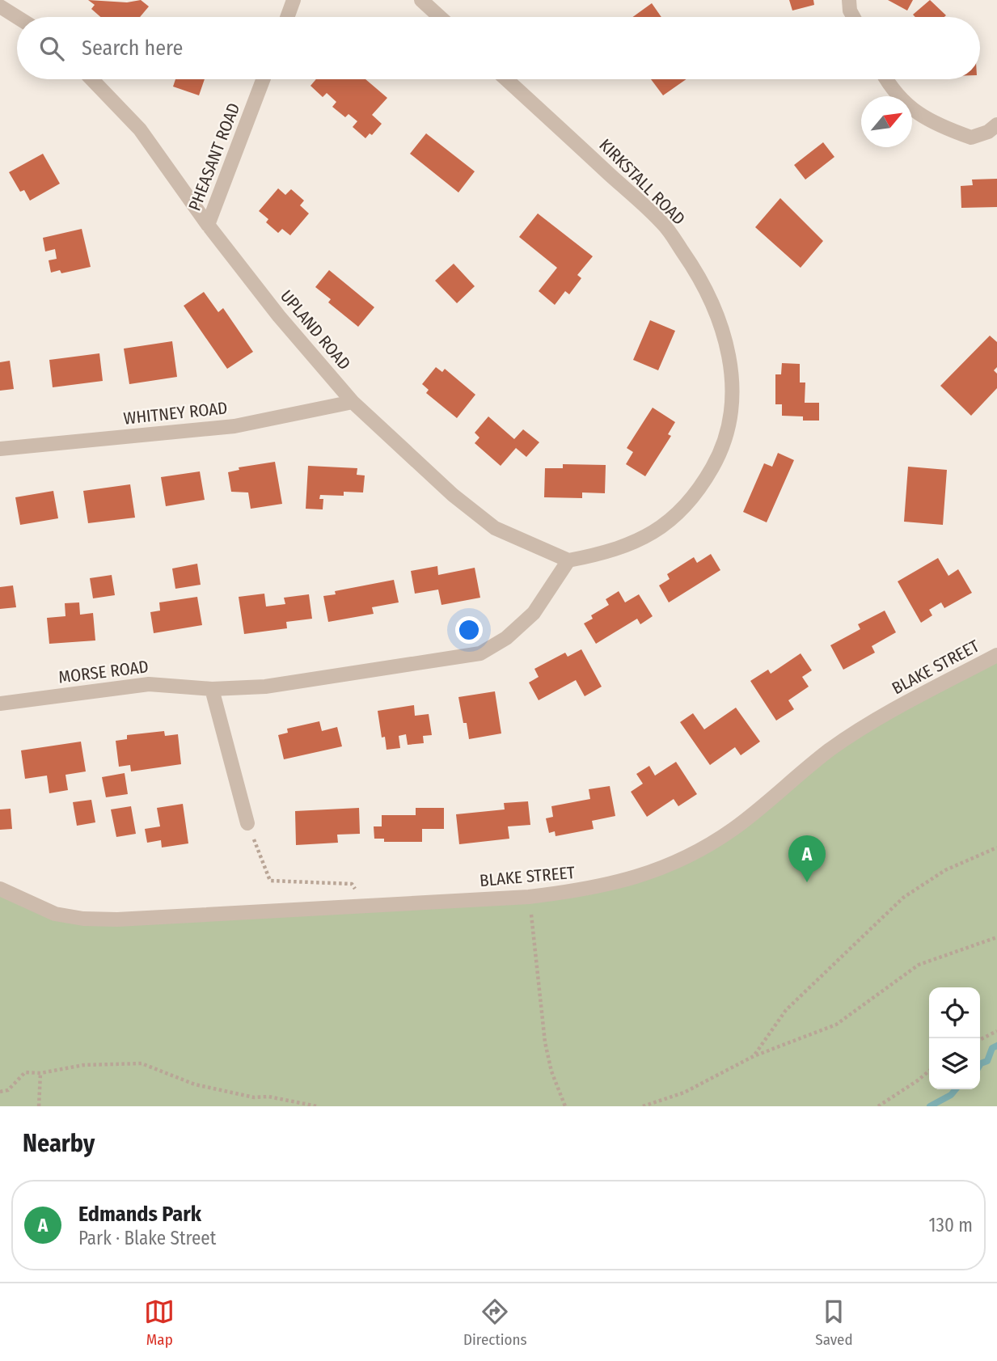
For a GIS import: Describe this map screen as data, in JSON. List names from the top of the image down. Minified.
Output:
{"streets":{"street":["PHEASANT ROAD","KIRKSTALL ROAD","UPLAND ROAD","WHITNEY ROAD","BLAKE STREET","MORSE ROAD"]},"crossings":[["PHEASANT ROAD","UPLAND ROAD"],["KIRKSTALL ROAD","UPLAND ROAD"],["KIRKSTALL ROAD","MORSE ROAD"],["UPLAND ROAD","WHITNEY ROAD"],["UPLAND ROAD","MORSE ROAD"]],"north":"top right","page":{"search":"Search here","pins":"A","heading":"Nearby","list":[{"mark":"A","name":"Edmands Park","note":"Park · Blake Street","value":"130 m"}],"nav":["Map","Directions","Saved"]}}
